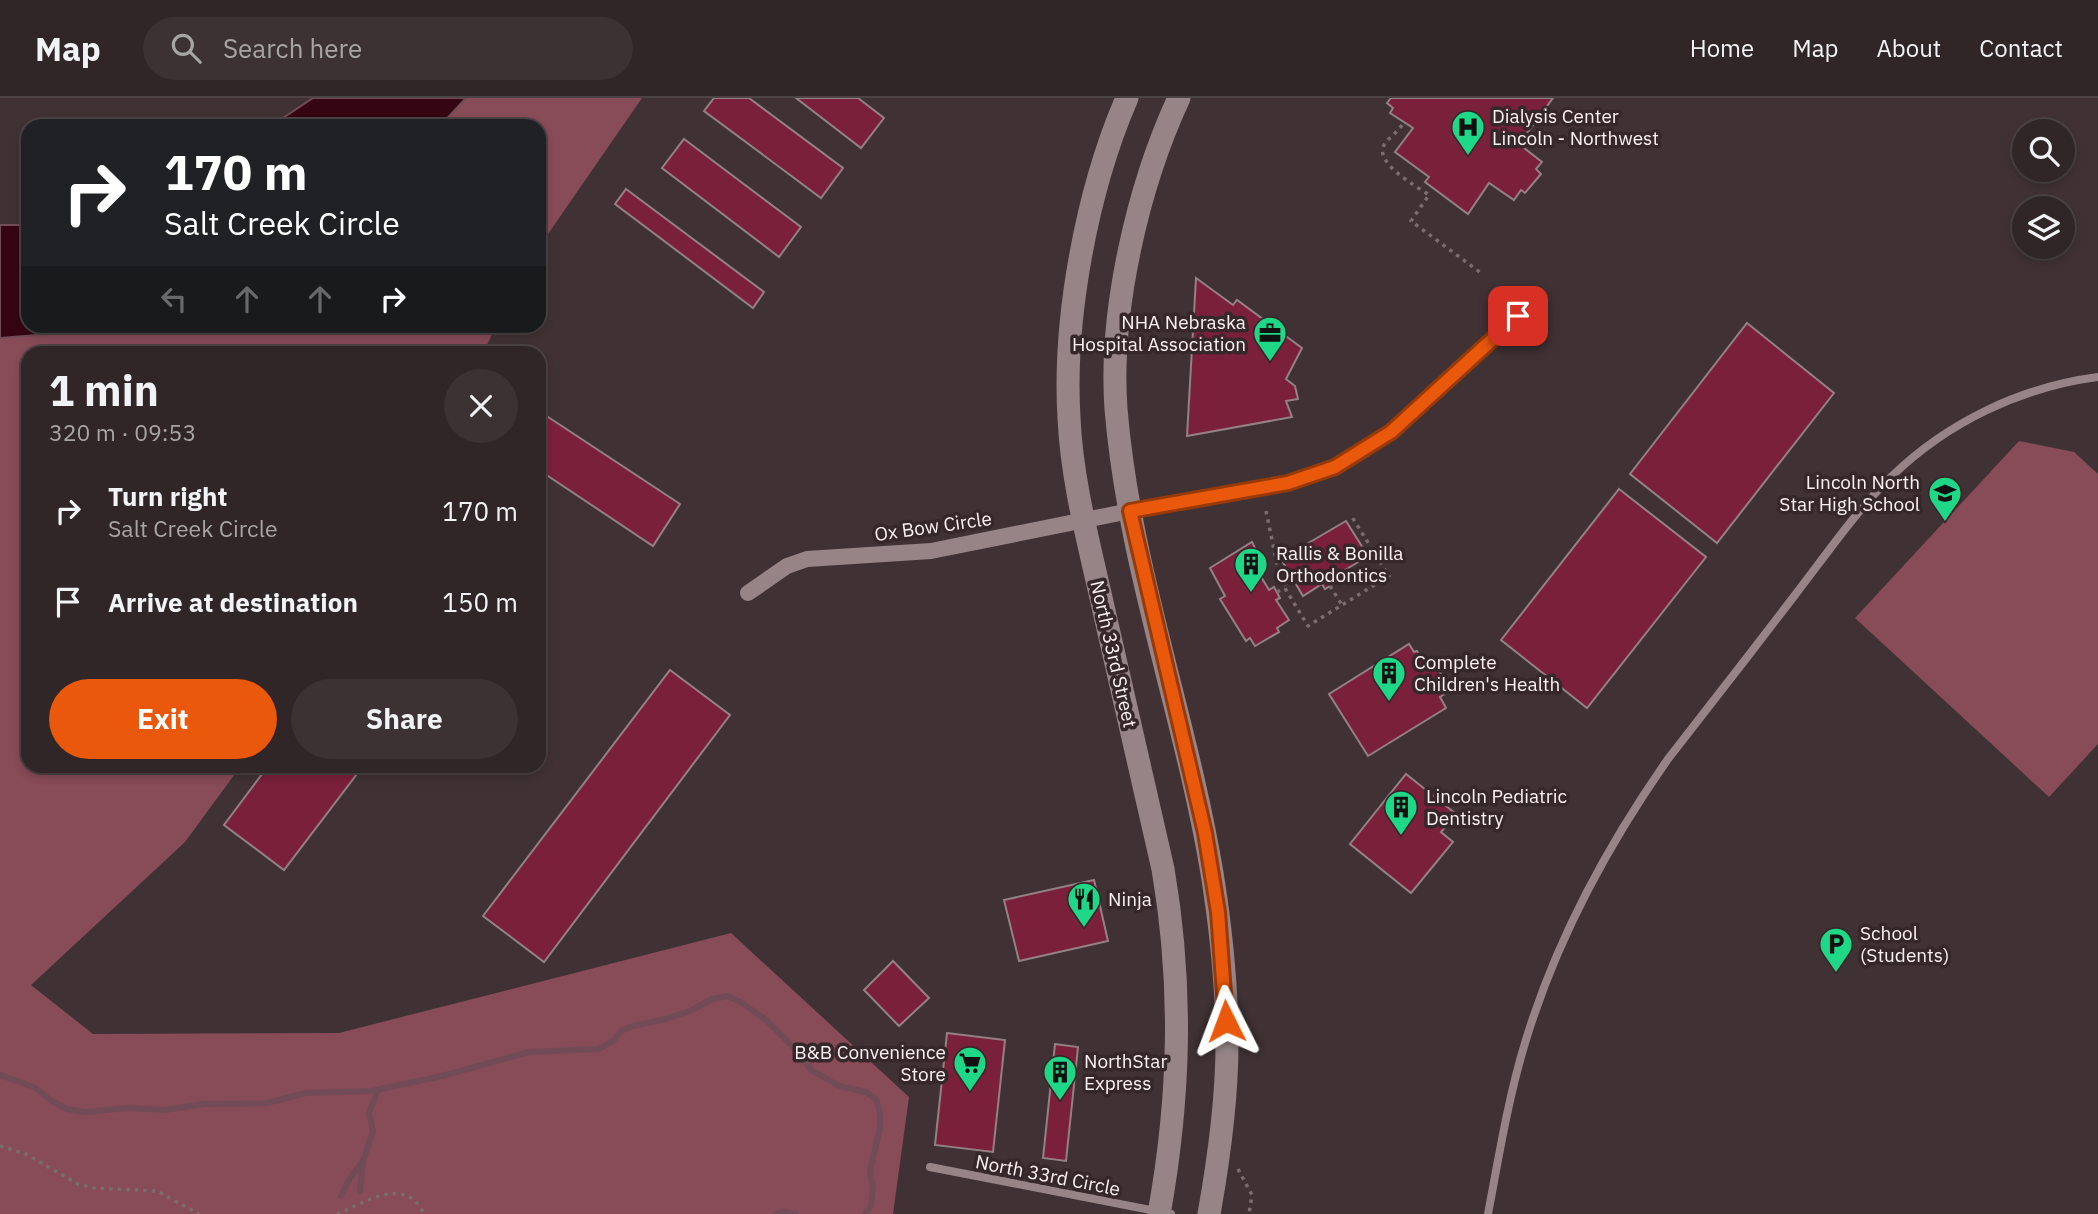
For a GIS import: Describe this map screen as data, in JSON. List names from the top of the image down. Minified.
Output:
{"streets":{"main road":["North 33rd Street"],"street":["Ox Bow Circle"],"lane":["North 33rd Circle"]},"crossings":[["Ox Bow Circle","North 33rd Street"],["North 33rd Street","North 33rd Circle"]],"places":{"hospital":["Dialysis Center Lincoln - Northwest"],"office":["NHA Nebraska Hospital Association"],"school or university":["Lincoln North Star High School"],"building":["Rallis & Bonilla Orthodontics","Complete Children's Health","Lincoln Pediatric Dentistry","NorthStar Express"],"restaurant":["Ninja"],"parking":["School (Students)"],"supermarket":["B&B Convenience Store"]},"page":{"header":"Map","search":"Search here","nav":["Home","Map","About","Contact"],"turn":["170 m","Salt Creek Circle"],"heading":["1 min","320 m · 09:53"],"list":[{"name":"Turn right","note":"Salt Creek Circle","value":"170 m"},{"name":"Arrive at destination","value":"150 m"}],"buttons":["Exit","Share"]}}
